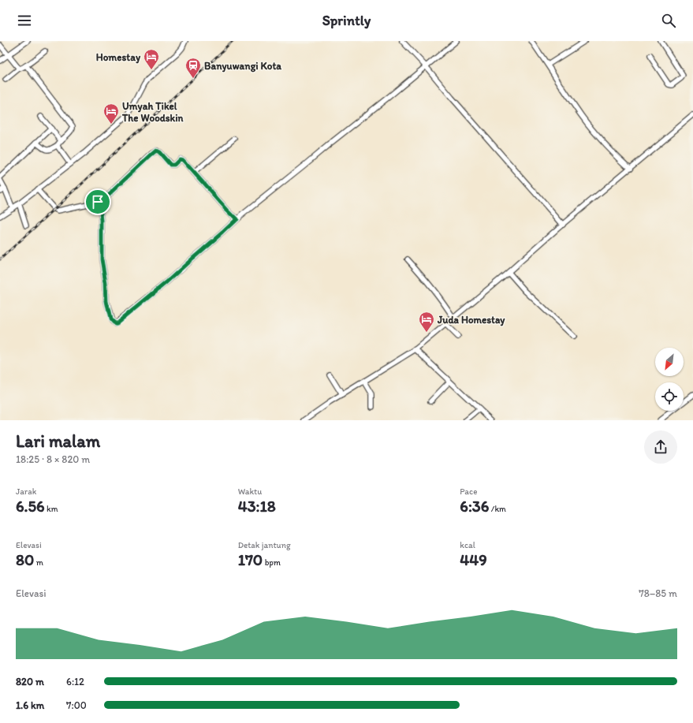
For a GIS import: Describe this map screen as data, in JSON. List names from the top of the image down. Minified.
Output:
{"places":{"hotel":["Homestay","Umyah Tikel The Woodskin","Juda Homestay"],"station":["Banyuwangi Kota"]},"north":"bottom left","page":{"header":"Sprintly","heading":["Lari malam","18:25 · 8 × 820 m"],"stats":[["Jarak","6.56 km"],["Waktu","43:18"],["Pace","6:36 /km"],["Elevasi","80 m"],["Detak jantung","170 bpm"],["kcal","449"]],"chart":["Elevasi","78–85 m"],"list":[{"name":"820 m","note":"6:12"},{"name":"1.6 km","note":"7:00"}]}}
